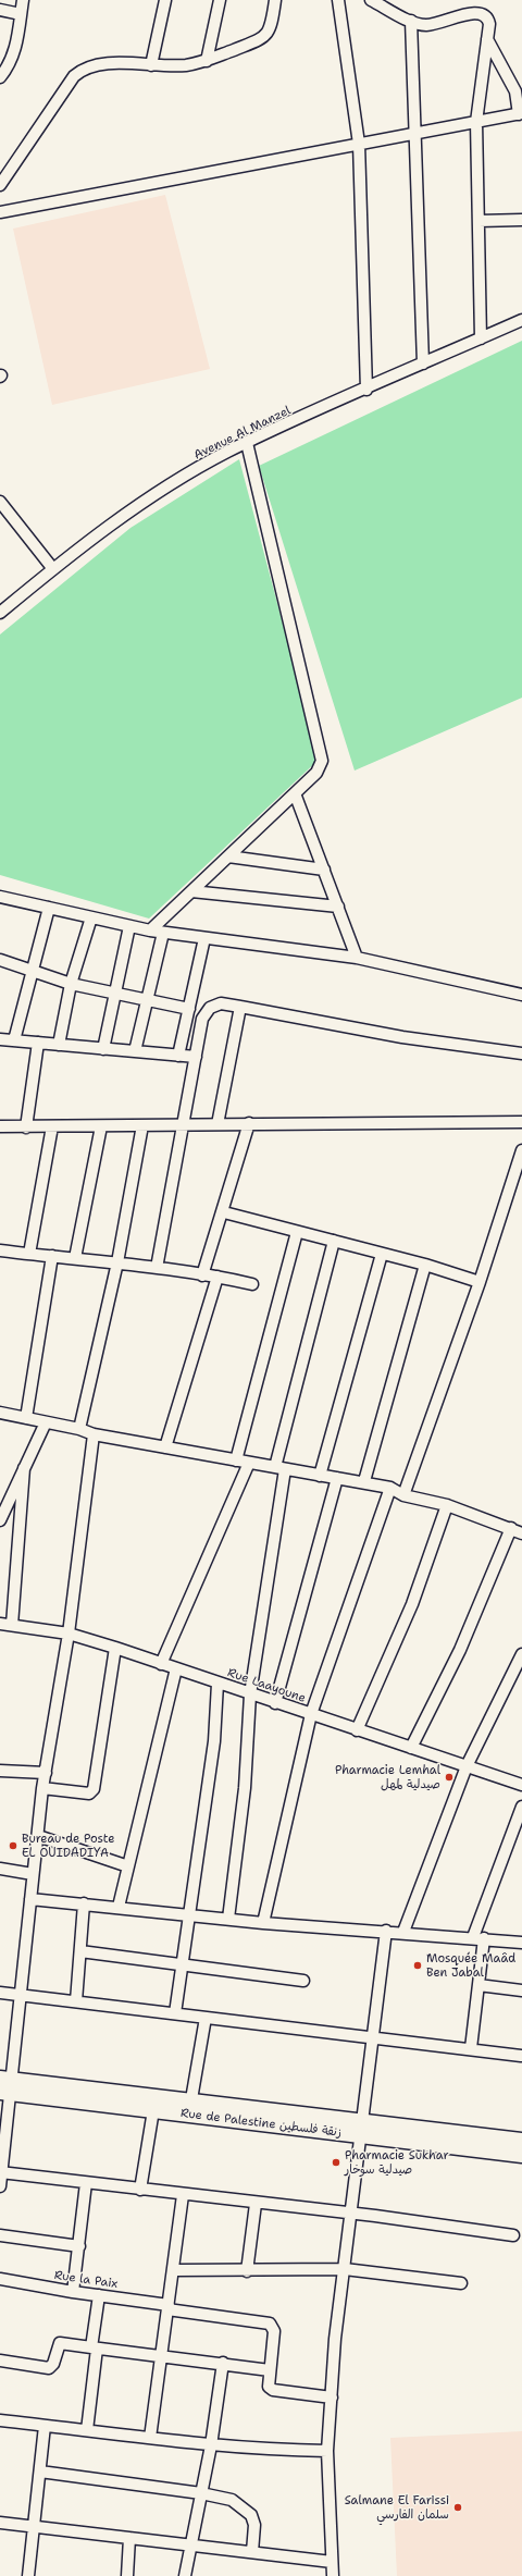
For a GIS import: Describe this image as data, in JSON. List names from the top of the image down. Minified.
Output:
{"streets":{"main road":["Rue de Palestine زنقة فلسطين"],"street":["Avenue Al Manzel","Rue Laayoune","Rue la Paix"]},"places":["Pharmacie Lemhal صيدلية لمهل","Bureau de Poste EL OUIDADIYA","Mosquée Maâd Ben Jabal","Pharmacie Sukhar صيدلية سوخار","Salmane El Farissi سلمان الفارسي"]}
